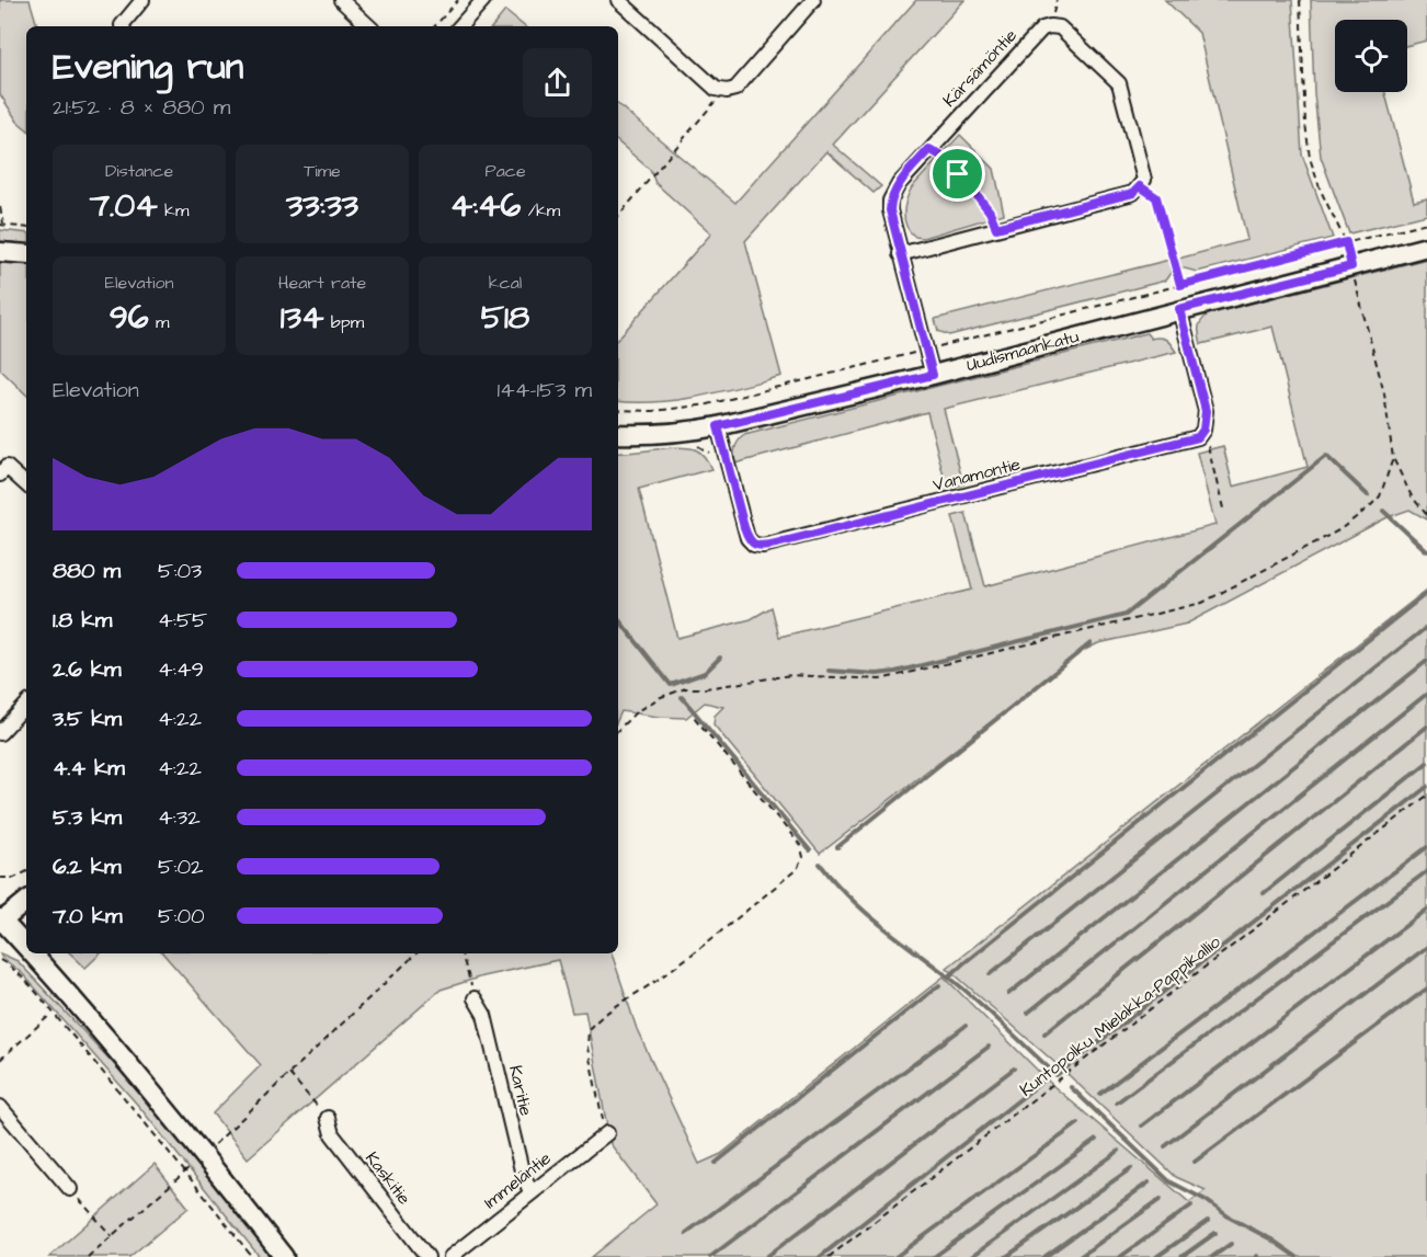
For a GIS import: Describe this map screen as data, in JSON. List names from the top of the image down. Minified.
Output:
{"streets":{"street":["Kärsämöntie","Uudismaankatu","Vanamontie","Karitie","Kaskitie","Immeläntie"],"path":["Kuntopolku Mielakka-Pappikallio"]},"crossings":[["Kärsämöntie","Uudismaankatu"],["Uudismaankatu","Vanamontie"],["Karitie","Immeläntie"]],"page":{"heading":["Evening run","21:52 · 8 × 880 m"],"stats":[["Distance","7.04 km"],["Time","33:33"],["Pace","4:46 /km"],["Elevation","96 m"],["Heart rate","134 bpm"],["kcal","518"]],"chart":["Elevation","144–153 m"],"list":[{"name":"880 m","note":"5:03"},{"name":"1.8 km","note":"4:55"},{"name":"2.6 km","note":"4:49"},{"name":"3.5 km","note":"4:22"},{"name":"4.4 km","note":"4:22"},{"name":"5.3 km","note":"4:32"},{"name":"6.2 km","note":"5:02"},{"name":"7.0 km","note":"5:00"}]}}
